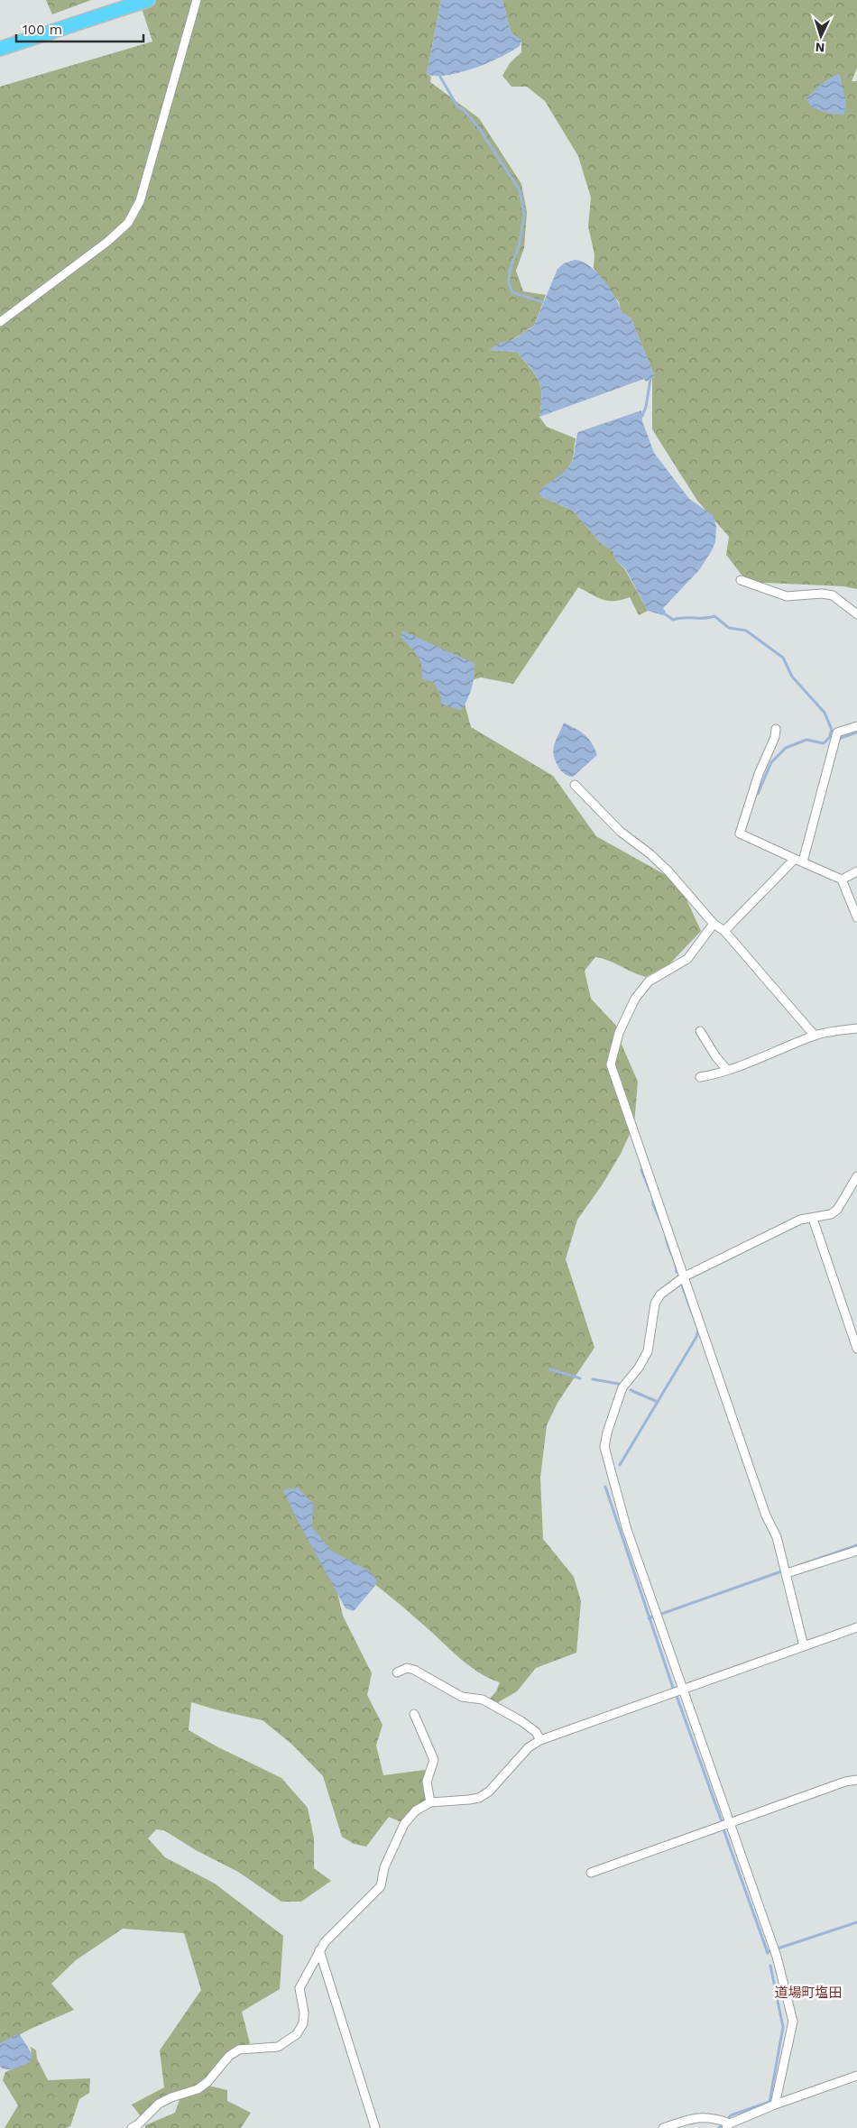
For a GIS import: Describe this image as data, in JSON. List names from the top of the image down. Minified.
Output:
{"districts":["道場町塩田"],"scale_bar":"100 m","north":"bottom"}
